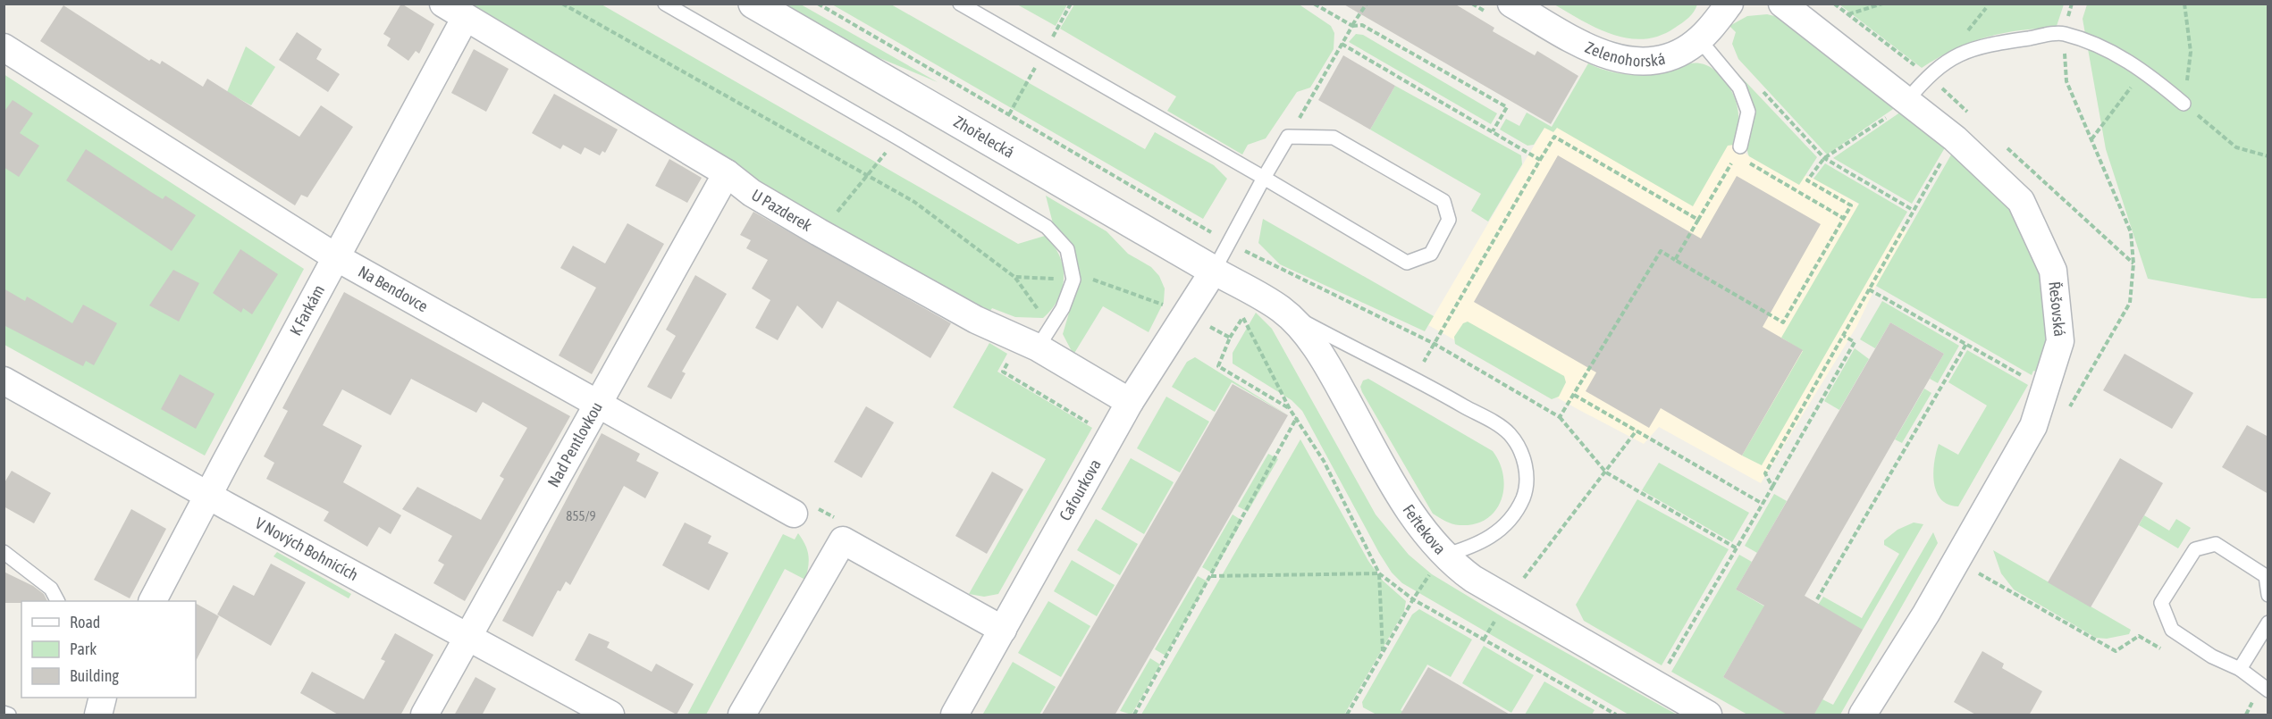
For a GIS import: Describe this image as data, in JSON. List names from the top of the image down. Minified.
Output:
{"streets":{"street":["Zelenohorská","Zhořelecká","U Pazderek","Na Bendovce","Řešovská","K Farkám","Nad Pentlovkou","Cafourkova","Feřtekova","V Nových Bohnicích"]},"crossings":[["Zhořelecká","Cafourkova"],["Zhořelecká","Feřtekova"],["U Pazderek","K Farkám"],["U Pazderek","Nad Pentlovkou"],["U Pazderek","Cafourkova"],["Na Bendovce","K Farkám"],["Na Bendovce","Nad Pentlovkou"],["K Farkám","V Nových Bohnicích"],["Nad Pentlovkou","V Nových Bohnicích"],["Cafourkova","Feřtekova"]],"house_numbers":["855/9"],"legend":["Road","Park","Building"]}
